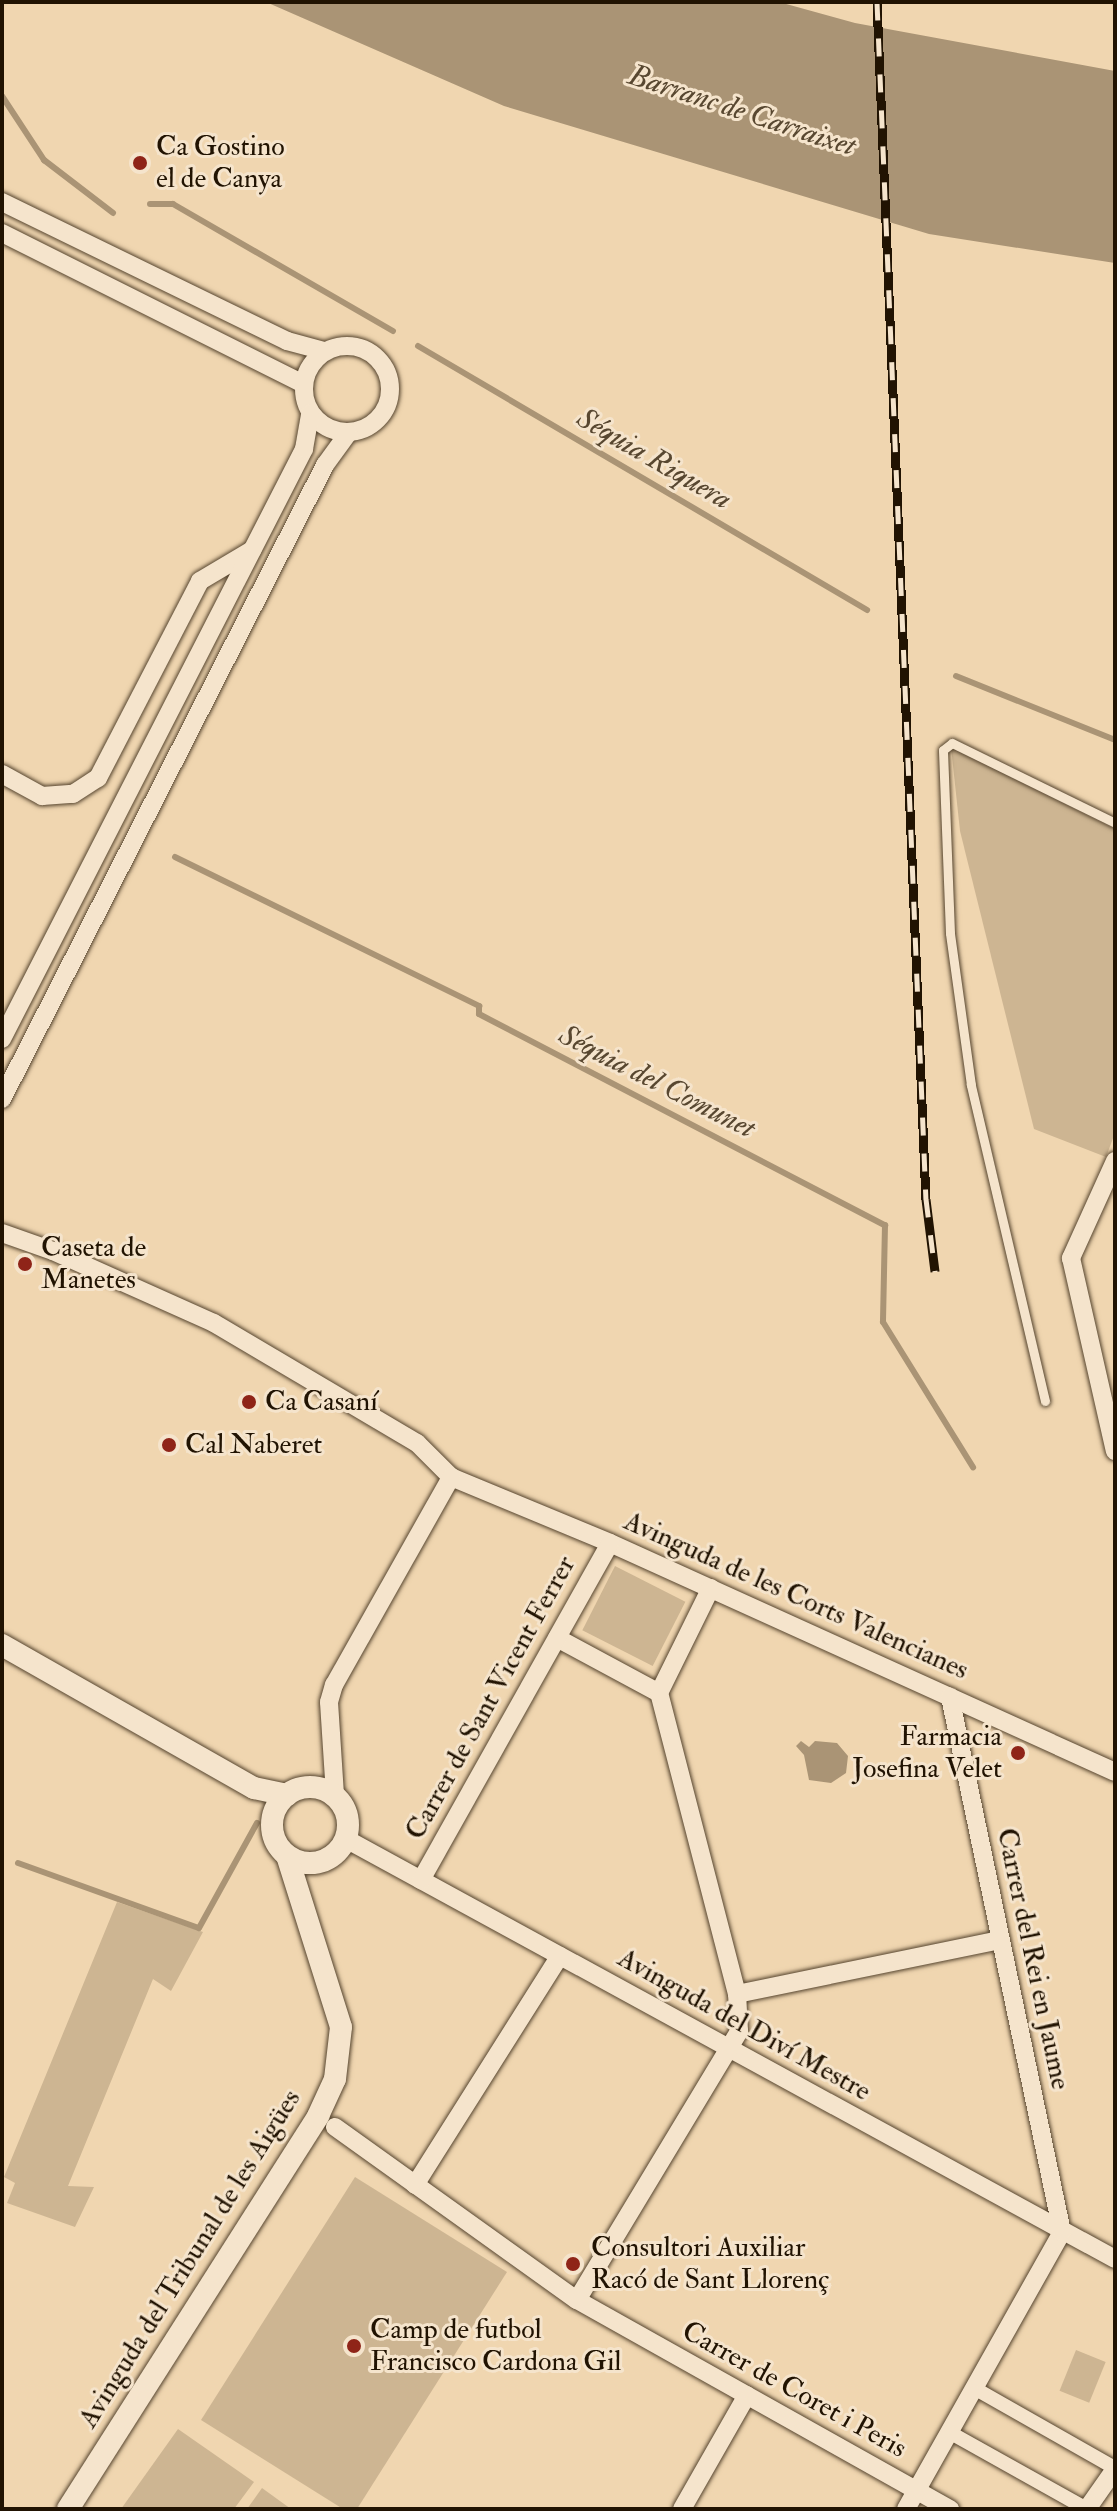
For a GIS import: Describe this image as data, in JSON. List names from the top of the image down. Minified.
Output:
{"streets":{"street":["Avinguda de les Corts Valencianes","Carrer de Sant Vicent Ferrer","Carrer del Rei en Jaume","Avinguda del Diví Mestre","Avinguda del Tribunal de les Aigües","Carrer de Coret i Peris"]},"crossings":[["Avinguda de les Corts Valencianes","Carrer de Sant Vicent Ferrer"],["Avinguda de les Corts Valencianes","Carrer del Rei en Jaume"],["Carrer de Sant Vicent Ferrer","Avinguda del Diví Mestre"],["Carrer del Rei en Jaume","Avinguda del Diví Mestre"],["Avinguda del Diví Mestre","Avinguda del Tribunal de les Aigües"]],"water":["Barranc de Carraixet","Séquia Riquera","Séquia del Comunet"],"places":["Ca Gostino el de Canya","Caseta de Manetes","Ca Casaní","Cal Naberet","Farmacia Josefina Velet","Consultori Auxiliar Racó de Sant Llorenç","Camp de futbol Francisco Cardona Gil"]}
